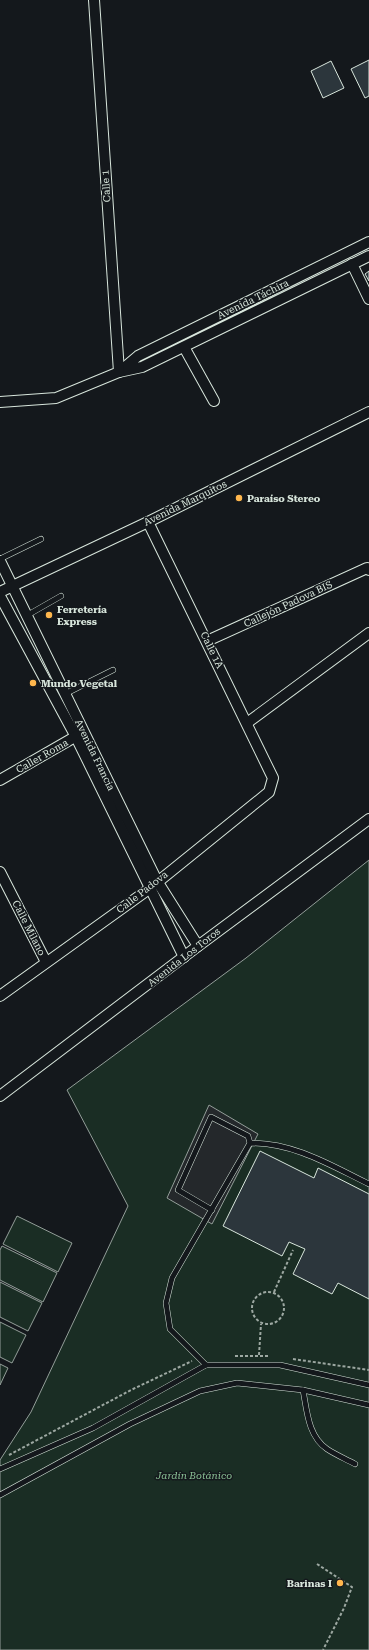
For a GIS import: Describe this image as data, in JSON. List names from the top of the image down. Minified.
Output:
{"streets":{"street":["Calle 1","Avenida Táchira","Avenida Marquitos","Callejón Padova BIS","Calle 1A","Avenida Francia","Caller Roma","Calle Padova","Calle Milano","Avenida Los Toros"]},"crossings":[["Calle 1","Avenida Táchira"],["Avenida Marquitos","Calle 1A"],["Avenida Marquitos","Avenida Francia"],["Callejón Padova BIS","Calle 1A"],["Calle 1A","Calle Padova"],["Avenida Francia","Caller Roma"],["Avenida Francia","Calle Padova"],["Avenida Francia","Avenida Los Toros"],["Calle Padova","Calle Milano"]],"parks":["Jardín Botánico"],"places":["Paraíso Stereo","Ferretería Express","Mundo Vegetal","Barinas I"]}
